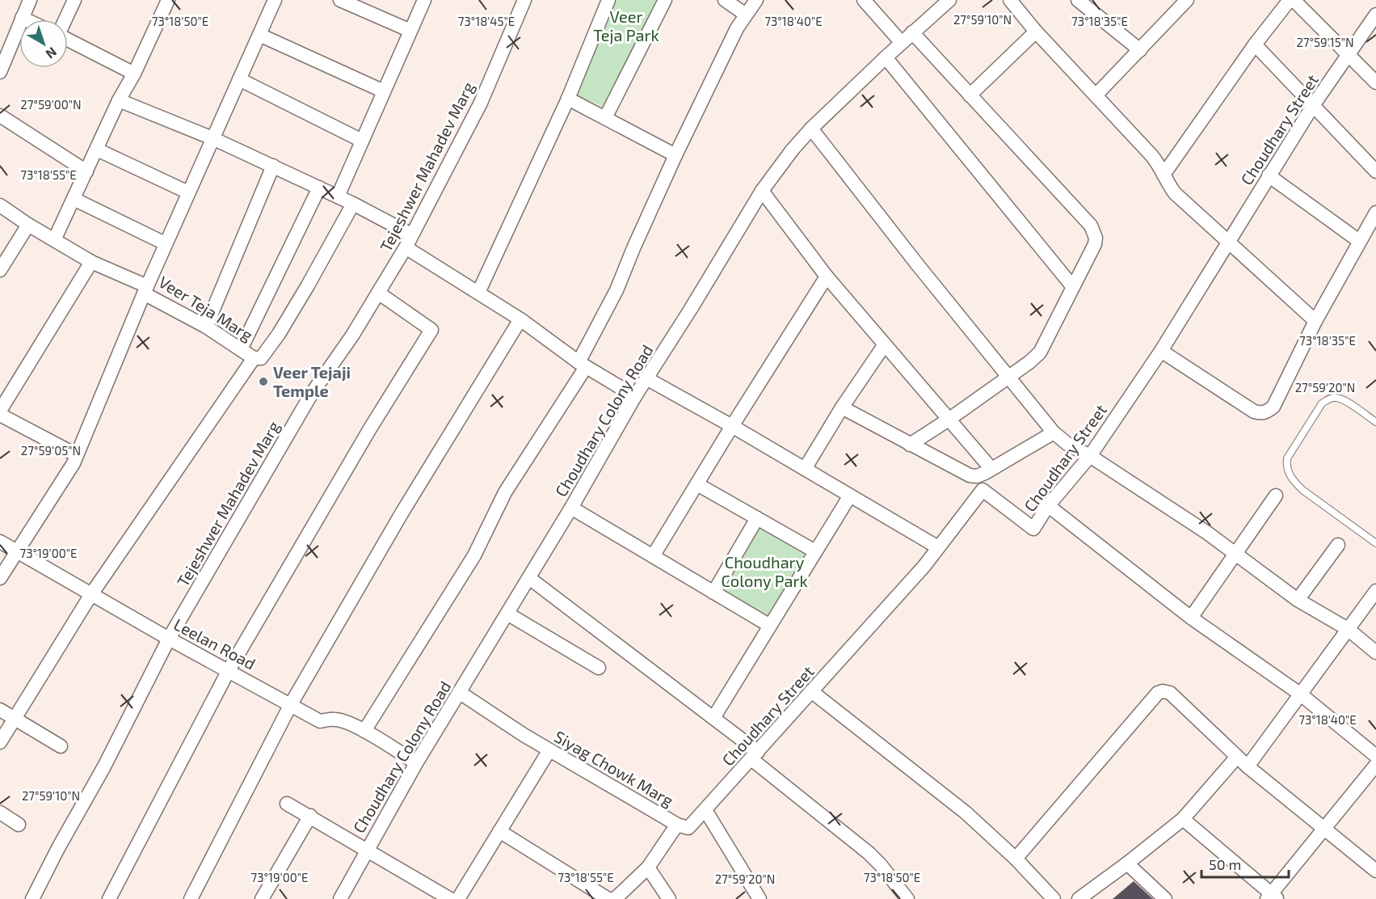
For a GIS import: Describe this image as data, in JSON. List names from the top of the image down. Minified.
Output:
{"streets":{"street":["Choudhary Street","Tejeshwer Mahadev Marg","Veer Teja Marg","Choudhary Colony Road","Leelan Road","Siyag Chowk Marg"]},"crossings":[["Choudhary Street","Siyag Chowk Marg"],["Tejeshwer Mahadev Marg","Leelan Road"],["Choudhary Colony Road","Leelan Road"],["Choudhary Colony Road","Siyag Chowk Marg"]],"parks":["Veer Teja Park","Choudhary Colony Park"],"places":["Veer Tejaji Temple"],"scale_bar":"50 m","north":"bottom right","coordinates":["27°59'10\"N","73°18'45\"E","73°18'50\"E","73°18'40\"E","73°18'35\"E","27°59'15\"N","27°59'00\"N","73°18'55\"E","27°59'20\"N","27°59'05\"N","73°19'00\"E"]}
